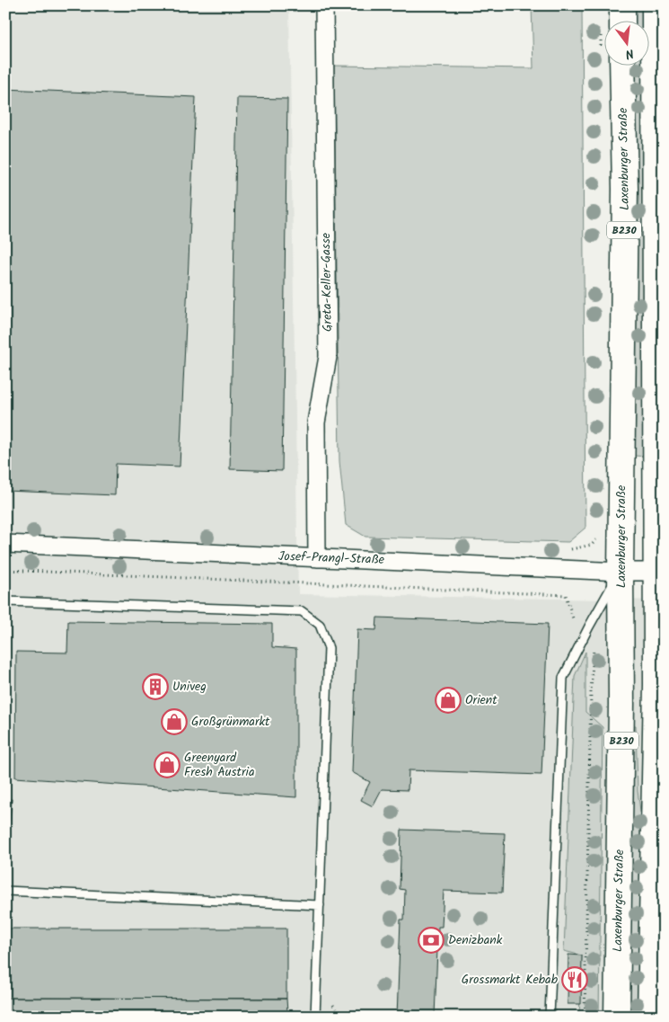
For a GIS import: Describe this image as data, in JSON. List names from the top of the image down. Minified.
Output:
{"streets":{"main road":["Laxenburger Straße","B230"],"street":["Greta-Keller-Gasse","Josef-Prangl-Straße"]},"crossings":[["Laxenburger Straße","Josef-Prangl-Straße"],["B230","Josef-Prangl-Straße"],["Greta-Keller-Gasse","Josef-Prangl-Straße"]],"places":{"building":["Univeg"],"shop":["Orient","Großgrünmarkt","Greenyard Fresh Austria"],"bank":["Denizbank"],"restaurant":["Grossmarkt Kebab"]},"north":"bottom"}
